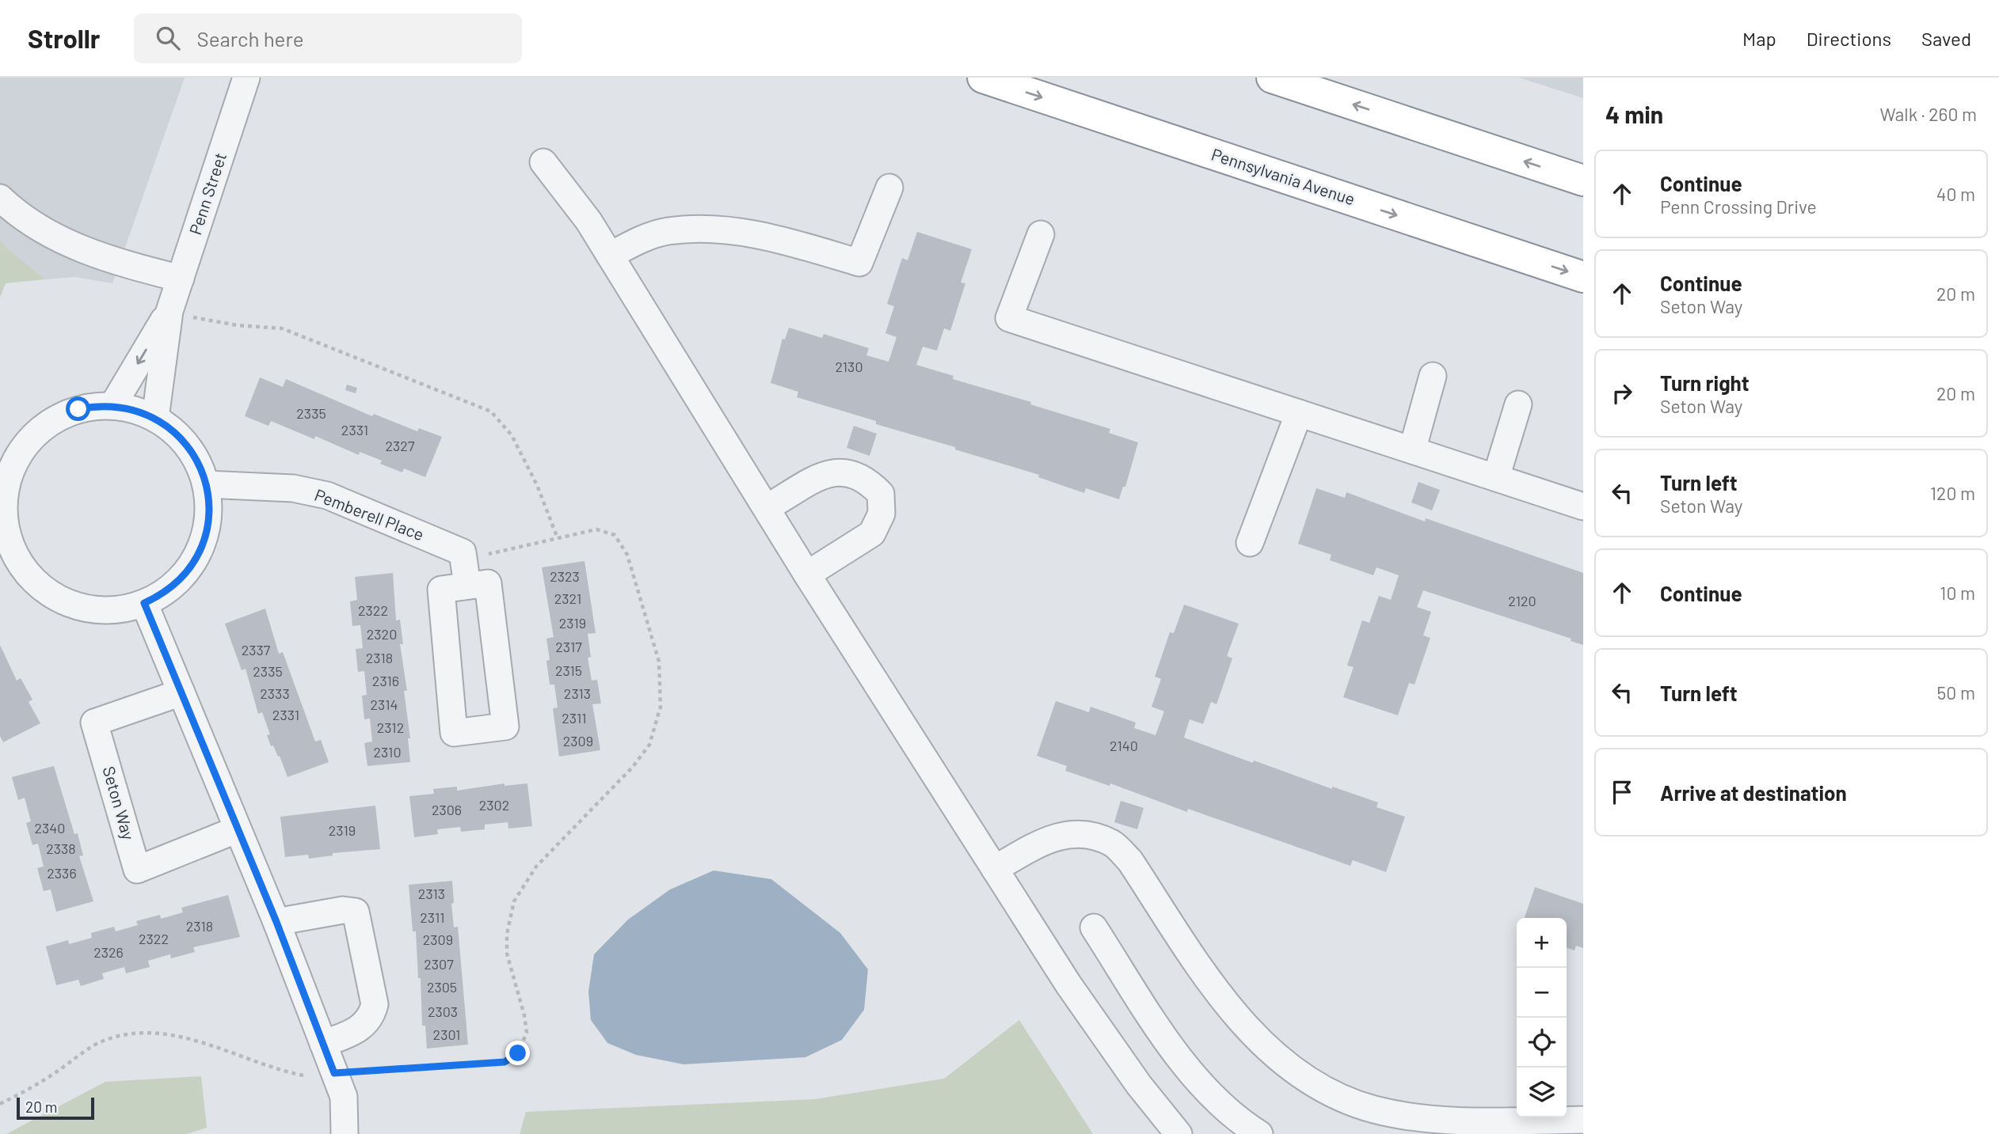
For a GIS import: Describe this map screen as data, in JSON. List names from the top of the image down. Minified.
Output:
{"streets":{"highway":["Pennsylvania Avenue"],"street":["Penn Street","Pemberell Place","Seton Way"]},"house_numbers":["2130","2335","2331","2327","2323","2321","2120","2322","2319","2320","2317","2337","2318","2315","2335","2316","2333","2313","2314","2331","2311","2312","2309","2140","2310","2302","2306","2340","2319","2338","2336","2313","2311","2318","2322","2309","2326","2307","2305","2303","2301"],"scale_bar":"20 m","page":{"header":"Strollr","search":"Search here","nav":["Map","Directions","Saved"],"heading":["4 min","Walk · 260 m"],"list":[["Continue","Penn Crossing Drive","40 m"],["Continue","Seton Way","20 m"],["Turn right","Seton Way","20 m"],["Turn left","Seton Way","120 m"],["Continue","10 m"],["Turn left","50 m"],"Arrive at destination"],"map_buttons":["+","−"],"scale":"20 m"}}
